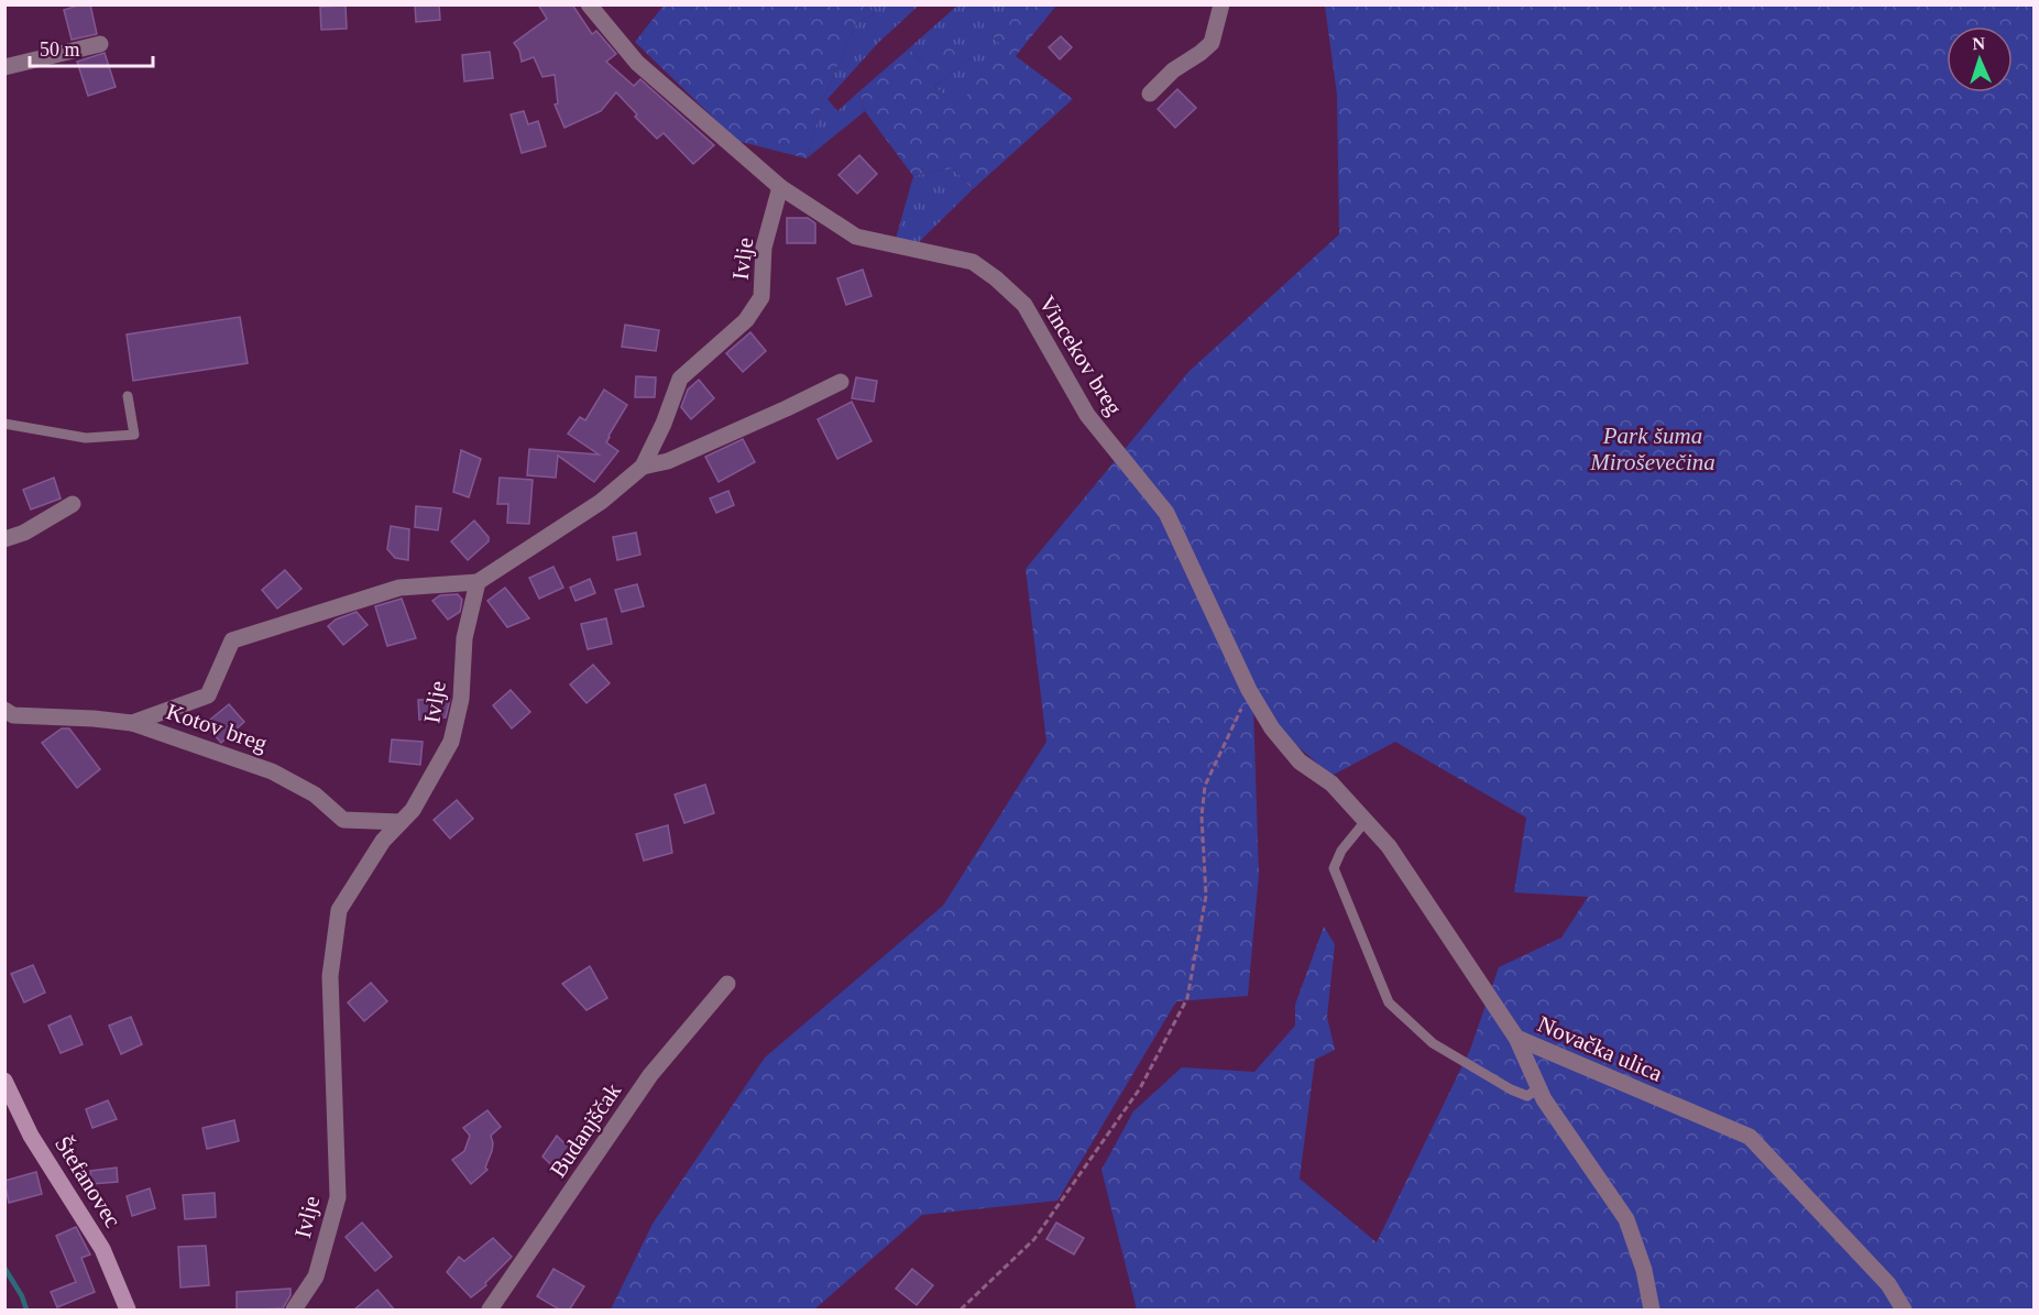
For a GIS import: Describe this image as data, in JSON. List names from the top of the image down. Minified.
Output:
{"streets":{"street":["Ivlje","Vincekov breg","Kotov breg","Novačka ulica","Budanjščak","Štefanovec"]},"crossings":[["Ivlje","Vincekov breg"],["Ivlje","Kotov breg"],["Vincekov breg","Novačka ulica"]],"parks":["Park šuma Miroševečina"],"scale_bar":"50 m","north":"top"}
